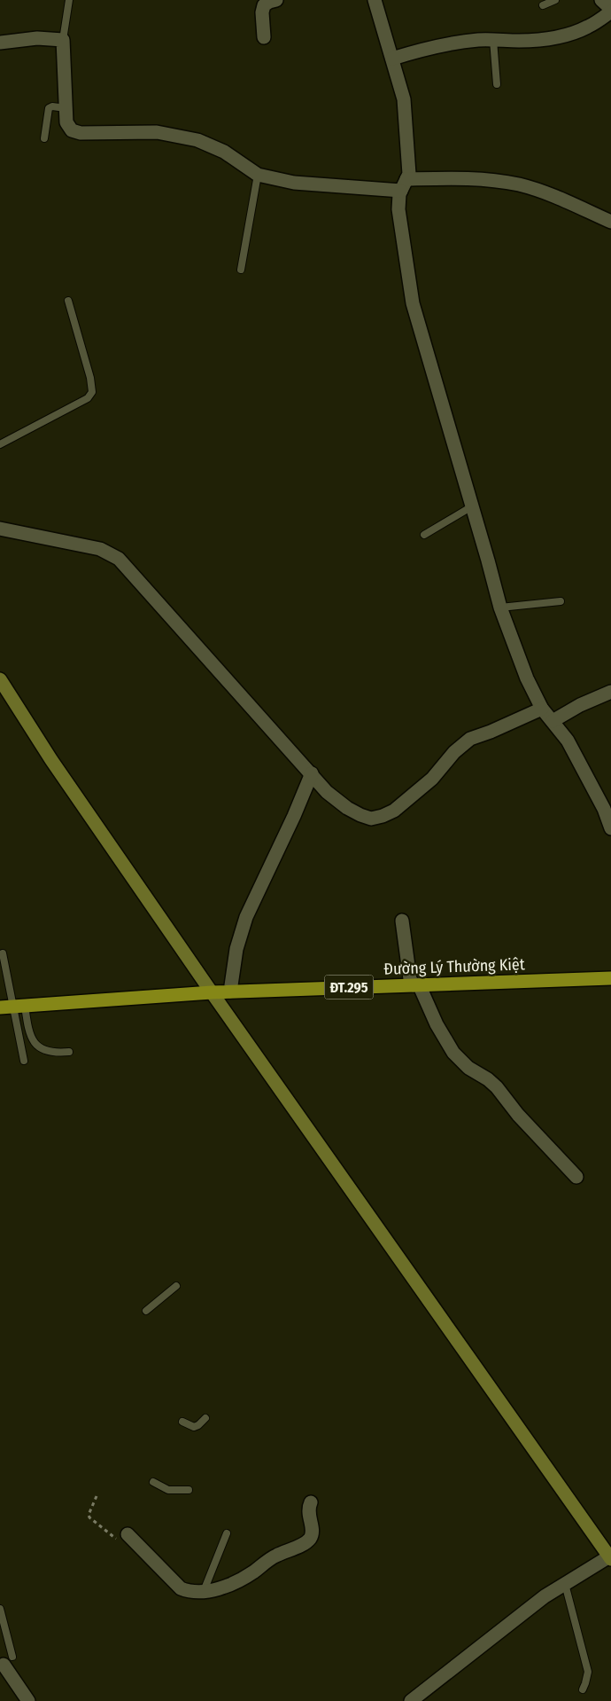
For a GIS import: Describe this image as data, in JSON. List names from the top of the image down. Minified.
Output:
{"streets":{"main road":["Đường Lý Thường Kiệt","ĐT.295"]}}
